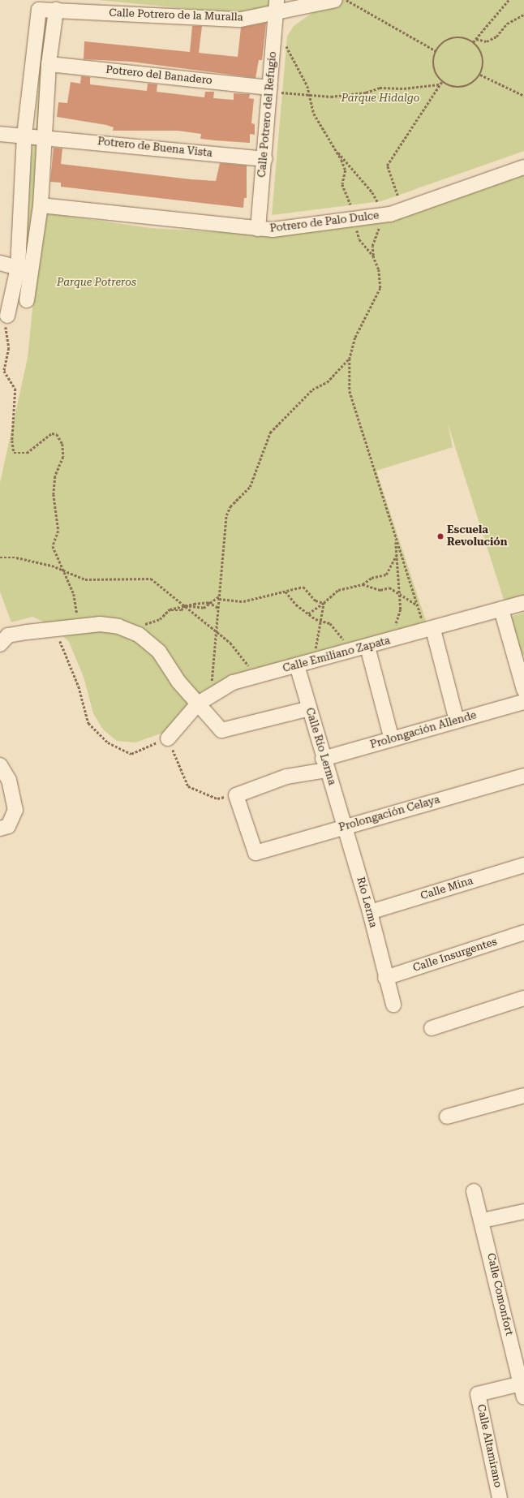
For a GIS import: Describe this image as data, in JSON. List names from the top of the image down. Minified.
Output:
{"streets":{"street":["Calle Potrero de la Muralla","Potrero del Banadero","Calle Potrero del Refugio","Potrero de Buena Vista","Potrero de Palo Dulce","Calle Emiliano Zapata","Prolongación Allende","Calle Río Lerma","Prolongación Celaya","Calle Mina","Río Lerma","Calle Insurgentes","Calle Comonfort","Calle Altamirano"]},"crossings":[["Calle Potrero de la Muralla","Calle Potrero del Refugio"],["Calle Potrero de la Muralla","Potrero de Buena Vista"],["Potrero del Banadero","Calle Potrero del Refugio"],["Calle Potrero del Refugio","Potrero de Buena Vista"],["Calle Potrero del Refugio","Potrero de Palo Dulce"],["Calle Emiliano Zapata","Calle Río Lerma"],["Prolongación Allende","Calle Río Lerma"],["Prolongación Allende","Prolongación Celaya"],["Calle Río Lerma","Prolongación Celaya"],["Calle Río Lerma","Río Lerma"],["Prolongación Celaya","Río Lerma"],["Calle Mina","Río Lerma"],["Río Lerma","Calle Insurgentes"],["Calle Comonfort","Calle Altamirano"]],"parks":["Parque Hidalgo","Parque Potreros"],"places":["Escuela Revolución"]}
